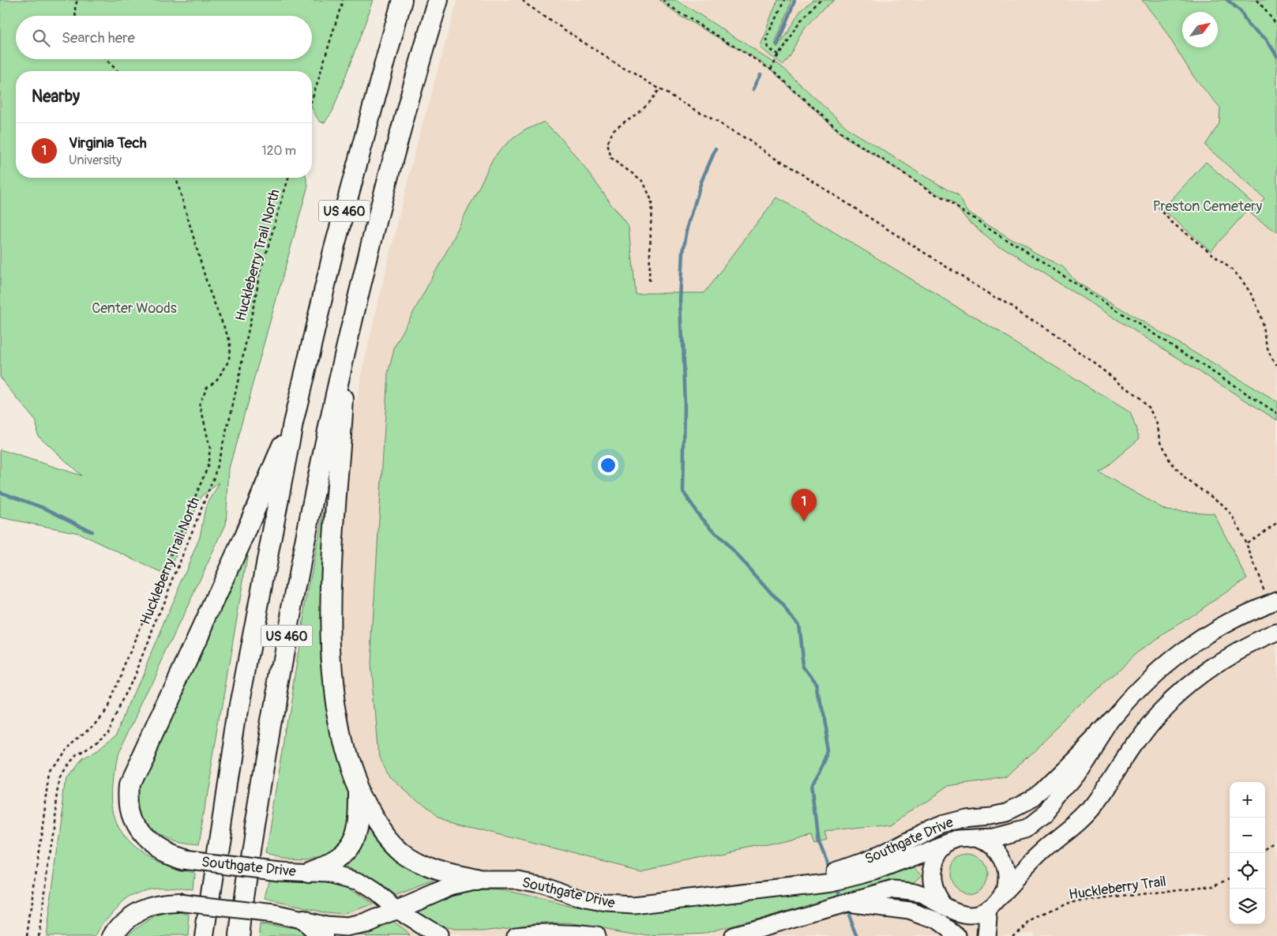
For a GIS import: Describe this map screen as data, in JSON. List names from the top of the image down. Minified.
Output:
{"streets":{"highway":["US 460"],"main road":["Southgate Drive"],"path":["Huckleberry Trail North","Huckleberry Trail"]},"parks":["Preston Cemetery","Center Woods"],"north":"top right","page":{"search":"Search here","heading":"Nearby","list":[{"mark":"1","name":"Virginia Tech","note":"University","value":"120 m"}],"pins":"1","map_buttons":["+","−"]}}
